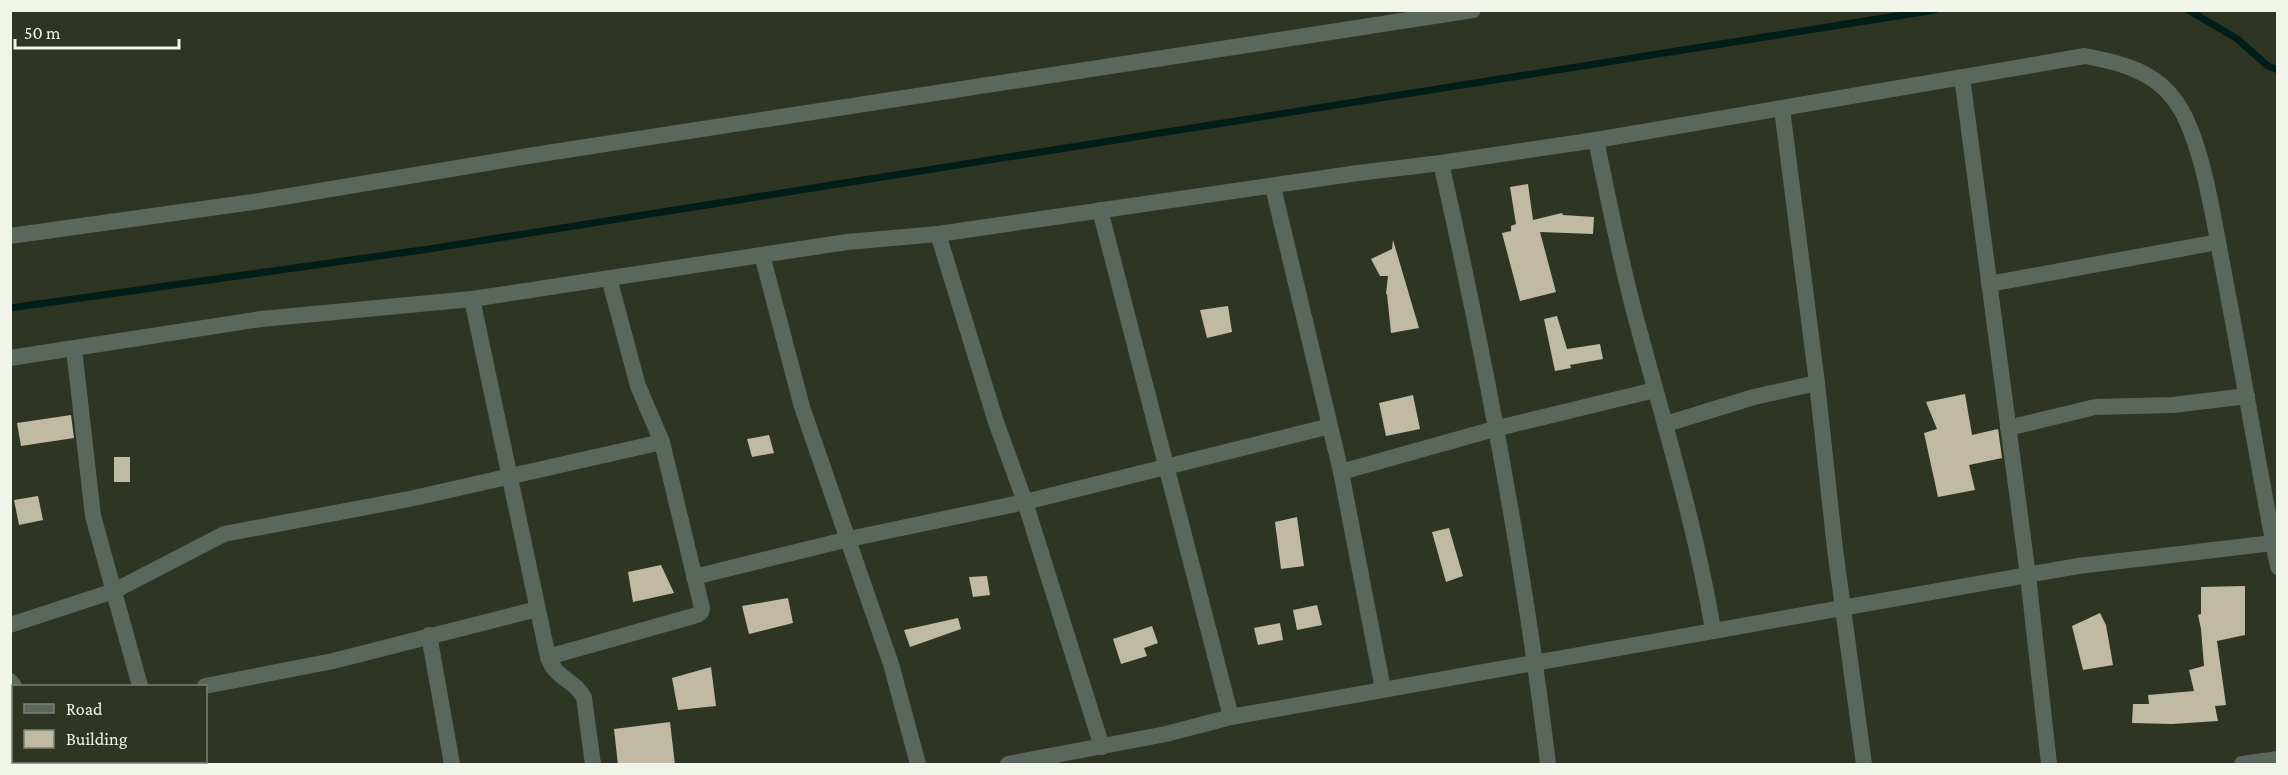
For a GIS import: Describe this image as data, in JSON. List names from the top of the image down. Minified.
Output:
{"legend":["Road","Building"],"scale_bar":"50 m"}
